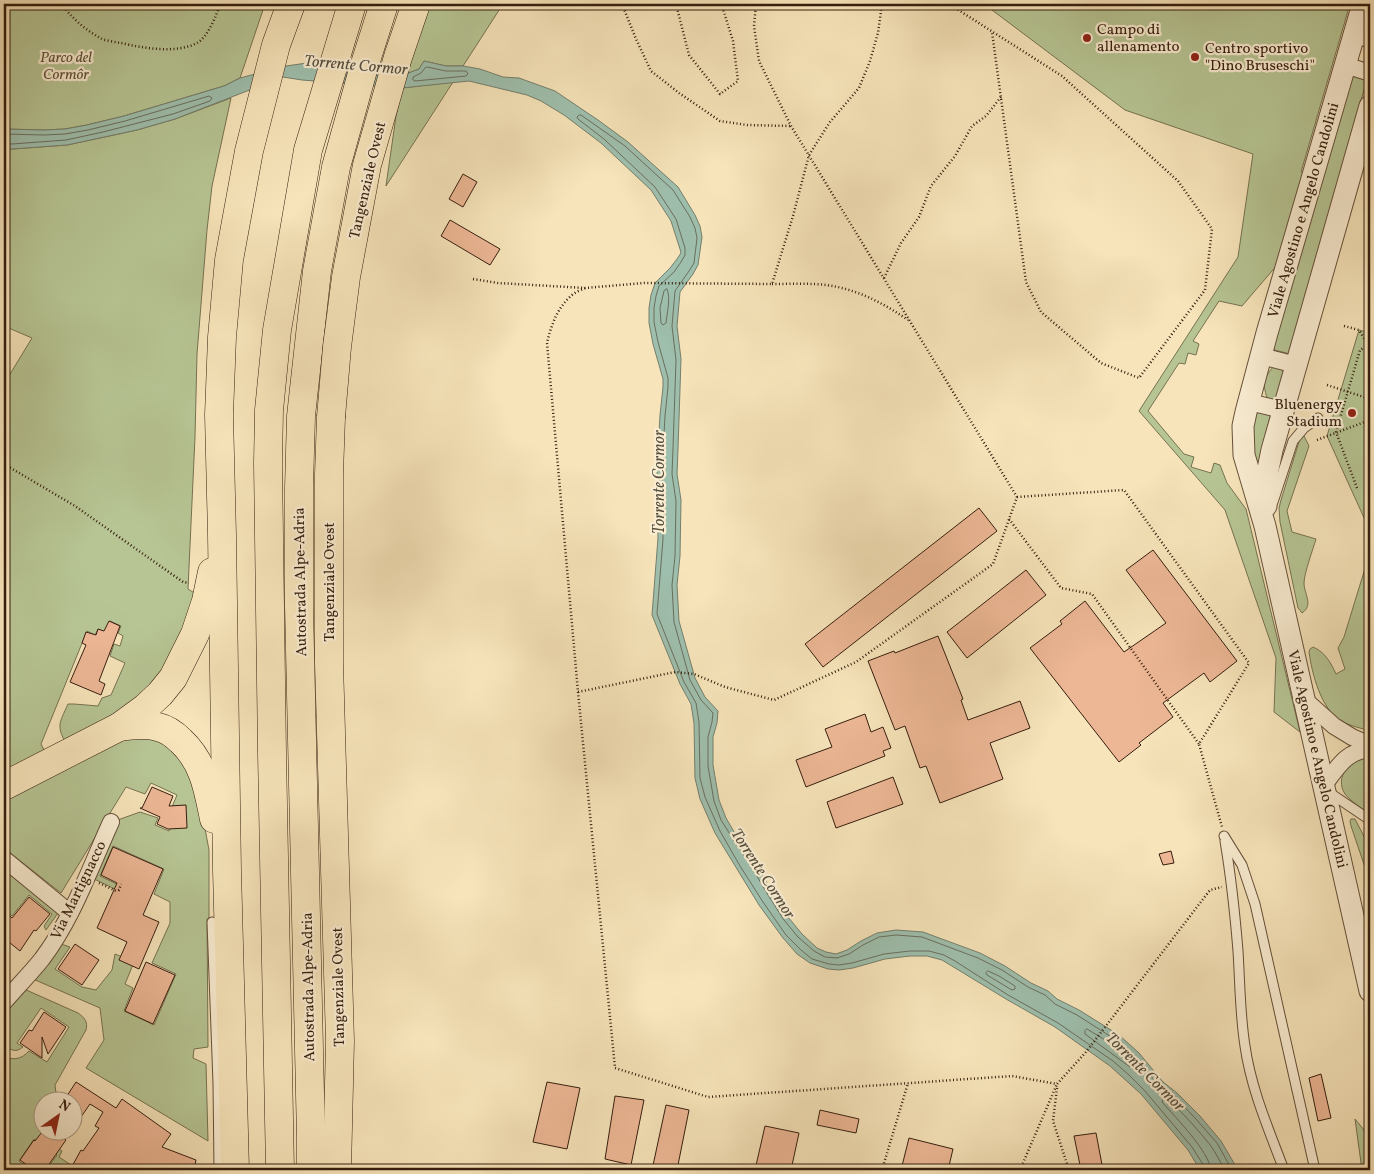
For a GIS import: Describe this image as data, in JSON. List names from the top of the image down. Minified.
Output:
{"streets":{"highway":["Tangenziale Ovest","Autostrada Alpe-Adria"],"street":["Viale Agostino e Angelo Candolini","Via Martignacco"]},"water":["Torrente Cormor"],"parks":["Parco del Cormôr"],"places":["Campo di allenamento","Centro sportivo \"Dino Bruseschi\"","Bluenergy Stadium"],"north":"top right"}
